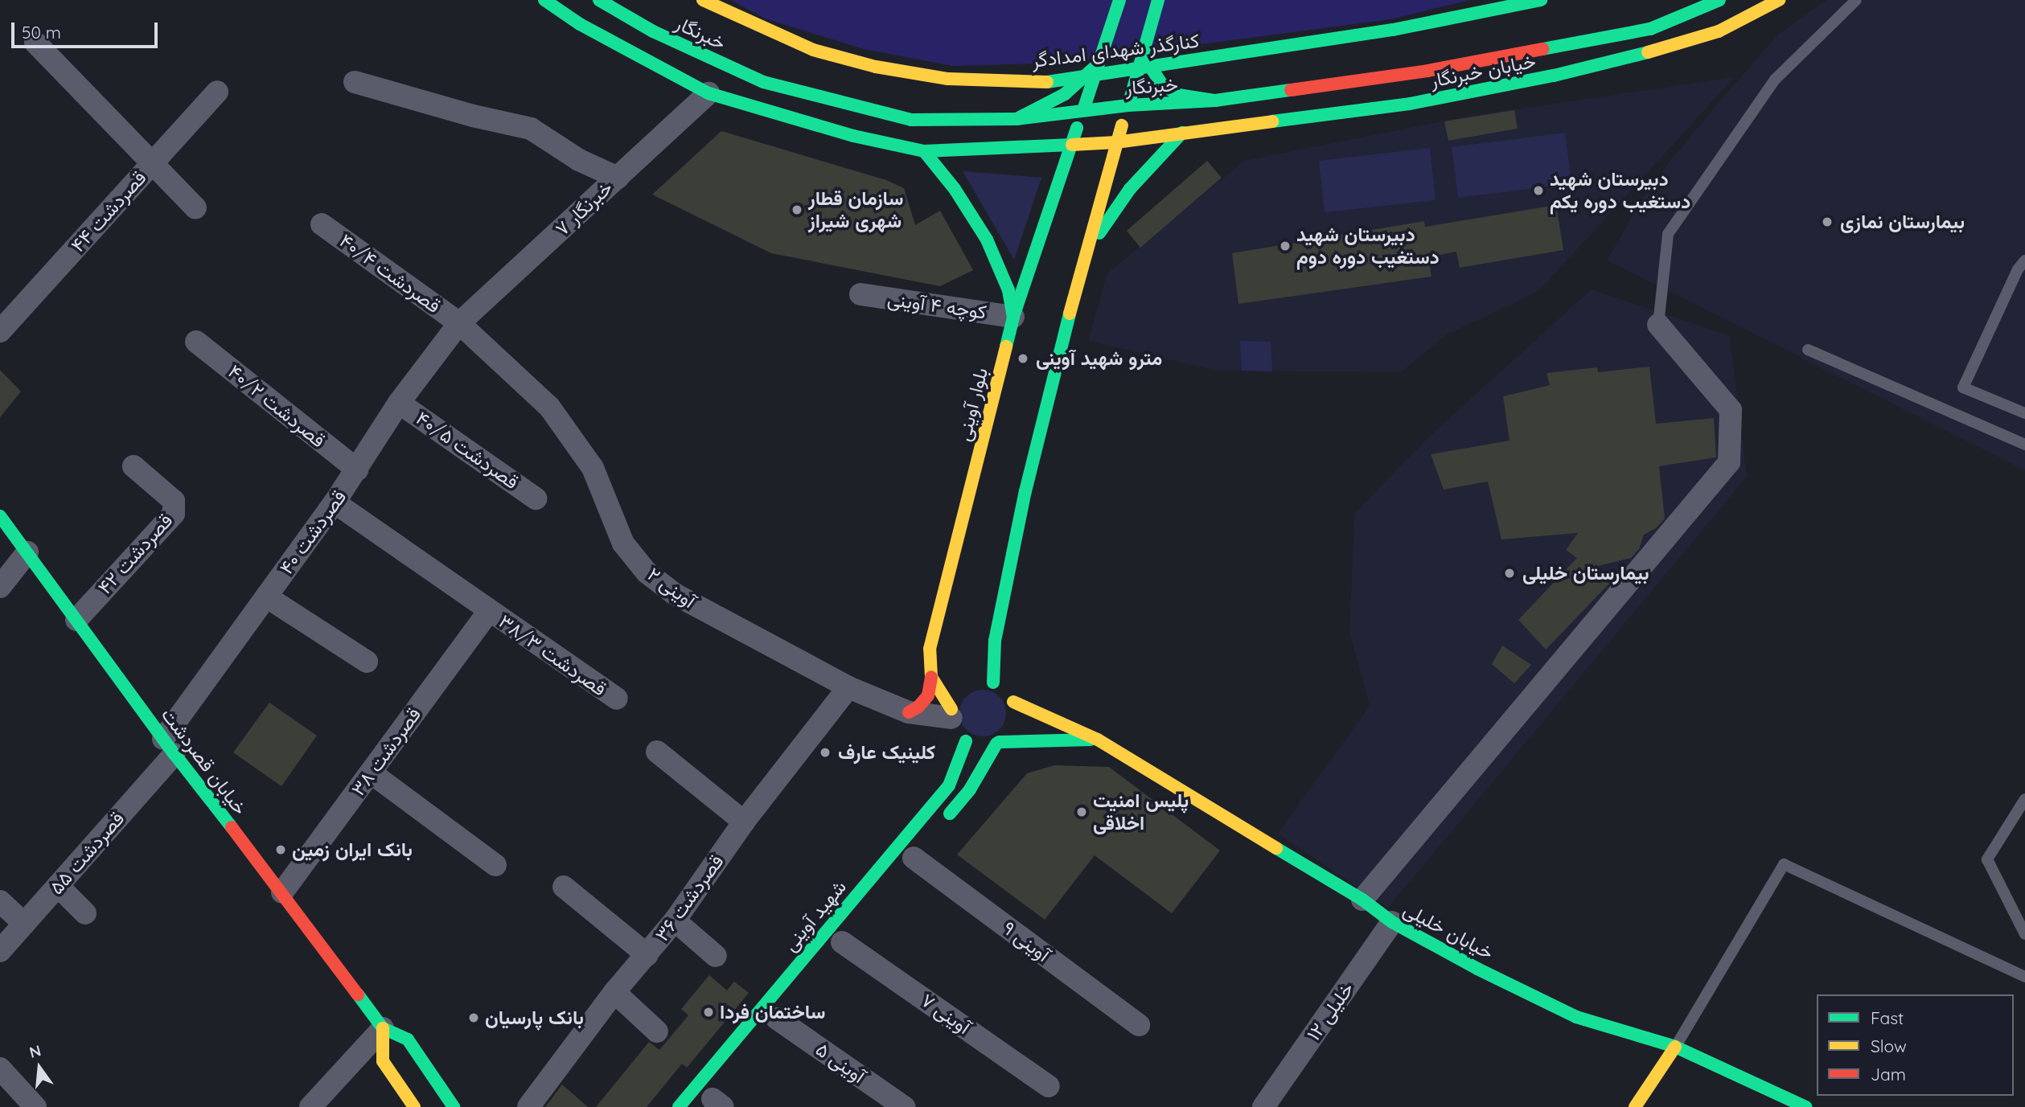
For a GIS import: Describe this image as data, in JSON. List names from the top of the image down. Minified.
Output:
{"streets":{"main road":["خبرنگار","کنارگذر شهدای امدادگر","خیابان خبرنگار","بلوار آوینی","خیابان قصردشت","شهید آوینی","خیابان خلیلی"],"street":["۷ خبرنگار","۴۴ قصردشت","۴۰/۴ قصردشت","کوچه ۴ آوینی","۴۰/۲ قصردشت","۴۰/۵ قصردشت","۴۰ قصردشت","۴۲ قصردشت","۲ آوینی","۳۸/۳ قصردشت","۳۸ قصردشت","۵۵ قصردشت","۳۶ قصردشت","۹ آوینی","۱۲ خلیلی","۷ آوینی","۵ آوینی"]},"crossings":[["خبرنگار","بلوار آوینی"],["۷ خبرنگار","۴۰/۴ قصردشت"],["۷ خبرنگار","۴۰ قصردشت"],["۷ خبرنگار","۲ آوینی"],["۴۰/۴ قصردشت","۴۰ قصردشت"],["۴۰/۴ قصردشت","۲ آوینی"],["کوچه ۴ آوینی","بلوار آوینی"],["بلوار آوینی","۲ آوینی"],["بلوار آوینی","شهید آوینی"],["۴۰/۲ قصردشت","۴۰ قصردشت"],["۴۰/۵ قصردشت","۴۰ قصردشت"],["۴۰ قصردشت","۲ آوینی"],["۴۰ قصردشت","۳۸/۳ قصردشت"],["۴۰ قصردشت","خیابان قصردشت"],["۴۰ قصردشت","۵۵ قصردشت"],["۴۲ قصردشت","خیابان قصردشت"],["۲ آوینی","۳۶ قصردشت"],["۳۸/۳ قصردشت","۳۸ قصردشت"],["۳۸ قصردشت","خیابان قصردشت"],["خیابان قصردشت","۵۵ قصردشت"],["خیابان خلیلی","۱۲ خلیلی"]],"places":["دبیرستان شهید دستغیب دوره یکم","سازمان قطار شهری شیراز","بیمارستان نمازی","دبیرستان شهید دستغیب دوره دوم","مترو شهید آوینی","بیمارستان خلیلی","کلینیک عارف","پلیس امنیت اخلاقی","بانک ایران زمین","ساختمان فردا","بانک پارسیان"],"legend":["Fast","Slow","Jam"],"scale_bar":"50 m","north":"top"}
